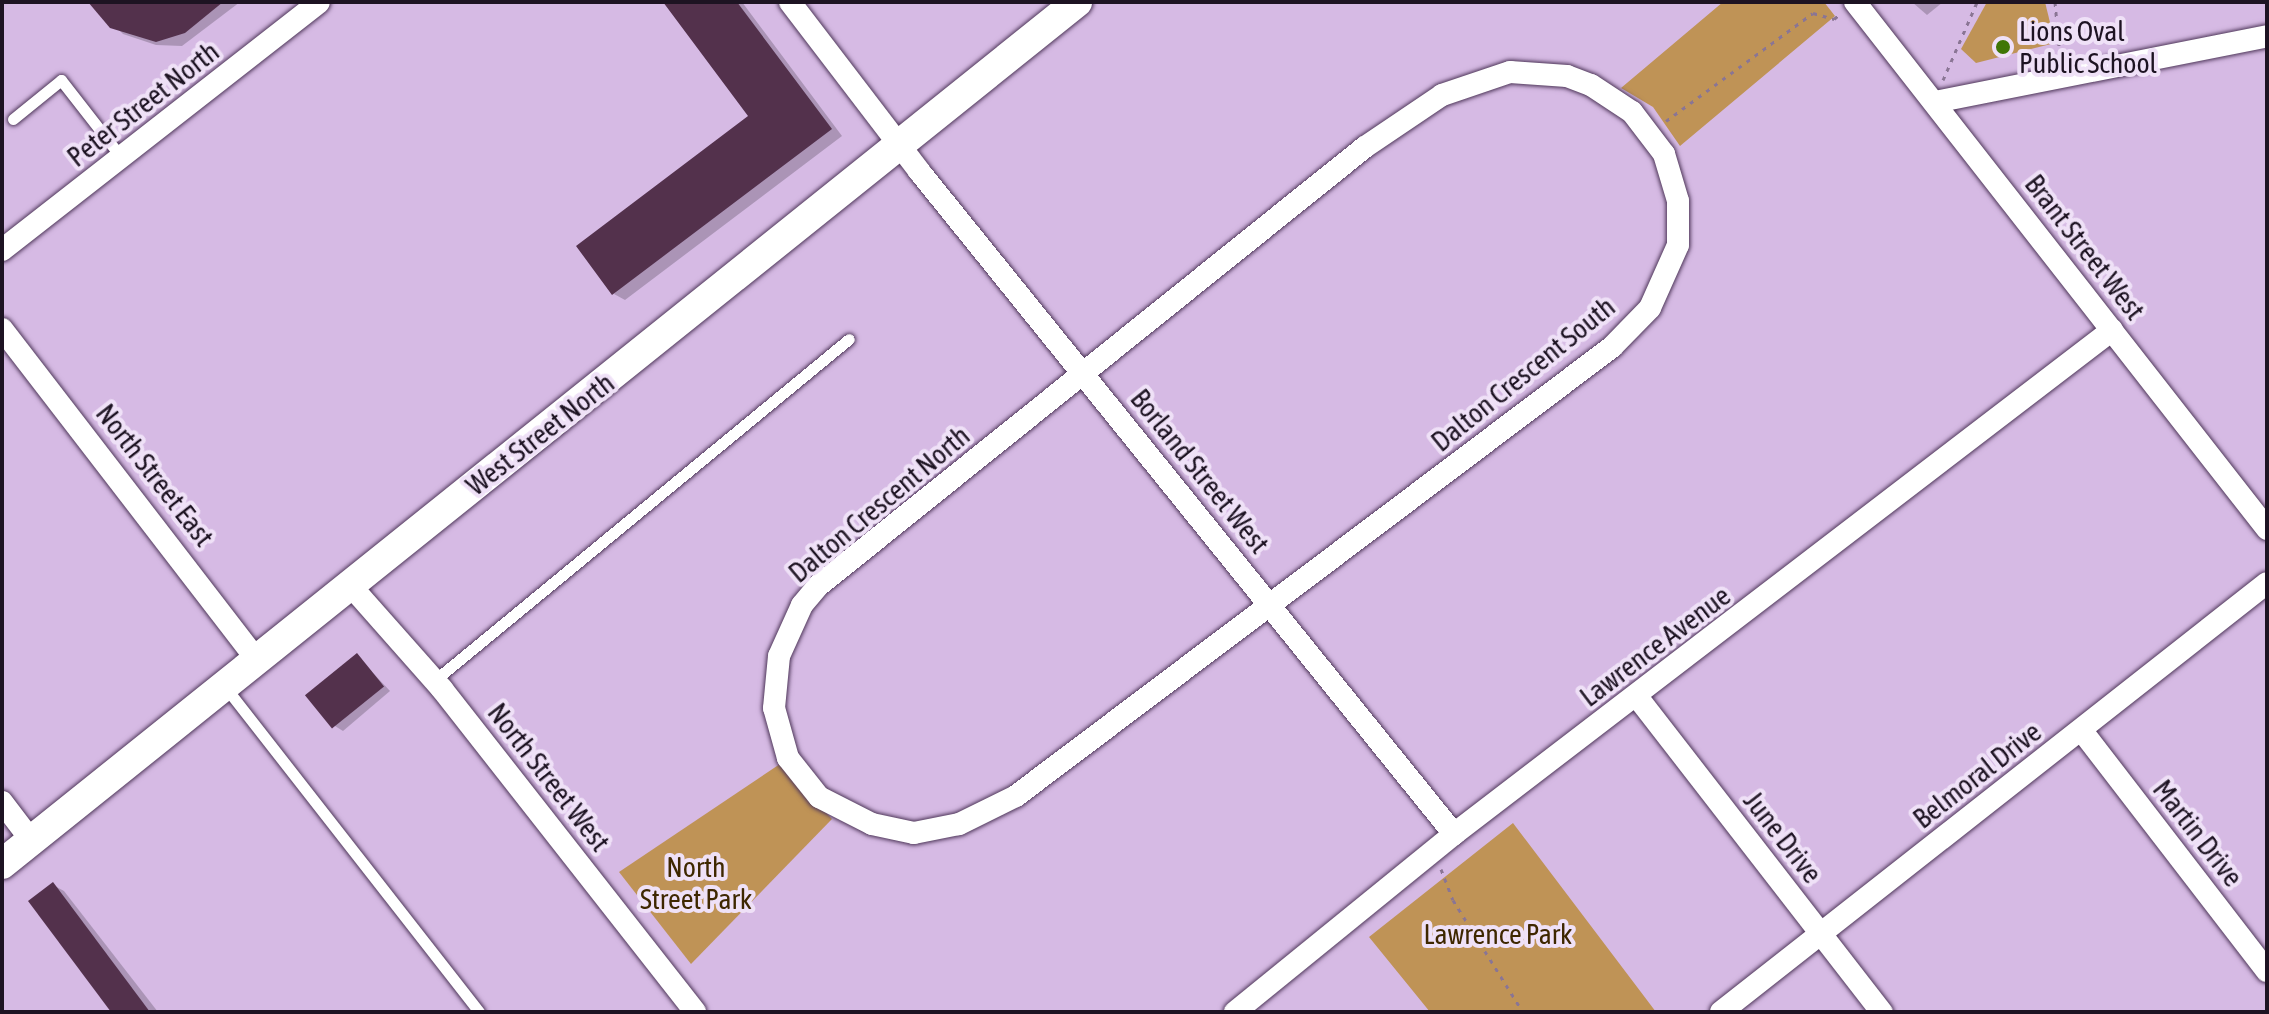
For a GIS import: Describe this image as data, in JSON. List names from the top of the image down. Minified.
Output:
{"streets":{"main road":["West Street North"],"street":["Peter Street North","Brant Street West","Dalton Crescent South","Borland Street West","North Street East","Dalton Crescent North","Lawrence Avenue","Belmoral Drive","North Street West","Martin Drive","June Drive"]},"crossings":[["Brant Street West","Lawrence Avenue"],["Dalton Crescent South","Borland Street West"],["Dalton Crescent South","Dalton Crescent North"],["West Street North","Borland Street West"],["West Street North","North Street East"],["West Street North","North Street West"],["Borland Street West","Dalton Crescent North"],["Borland Street West","Lawrence Avenue"],["Lawrence Avenue","June Drive"],["Belmoral Drive","Martin Drive"],["Belmoral Drive","June Drive"]],"parks":["North Street Park","Lawrence Park"],"places":["Lions Oval Public School"]}
